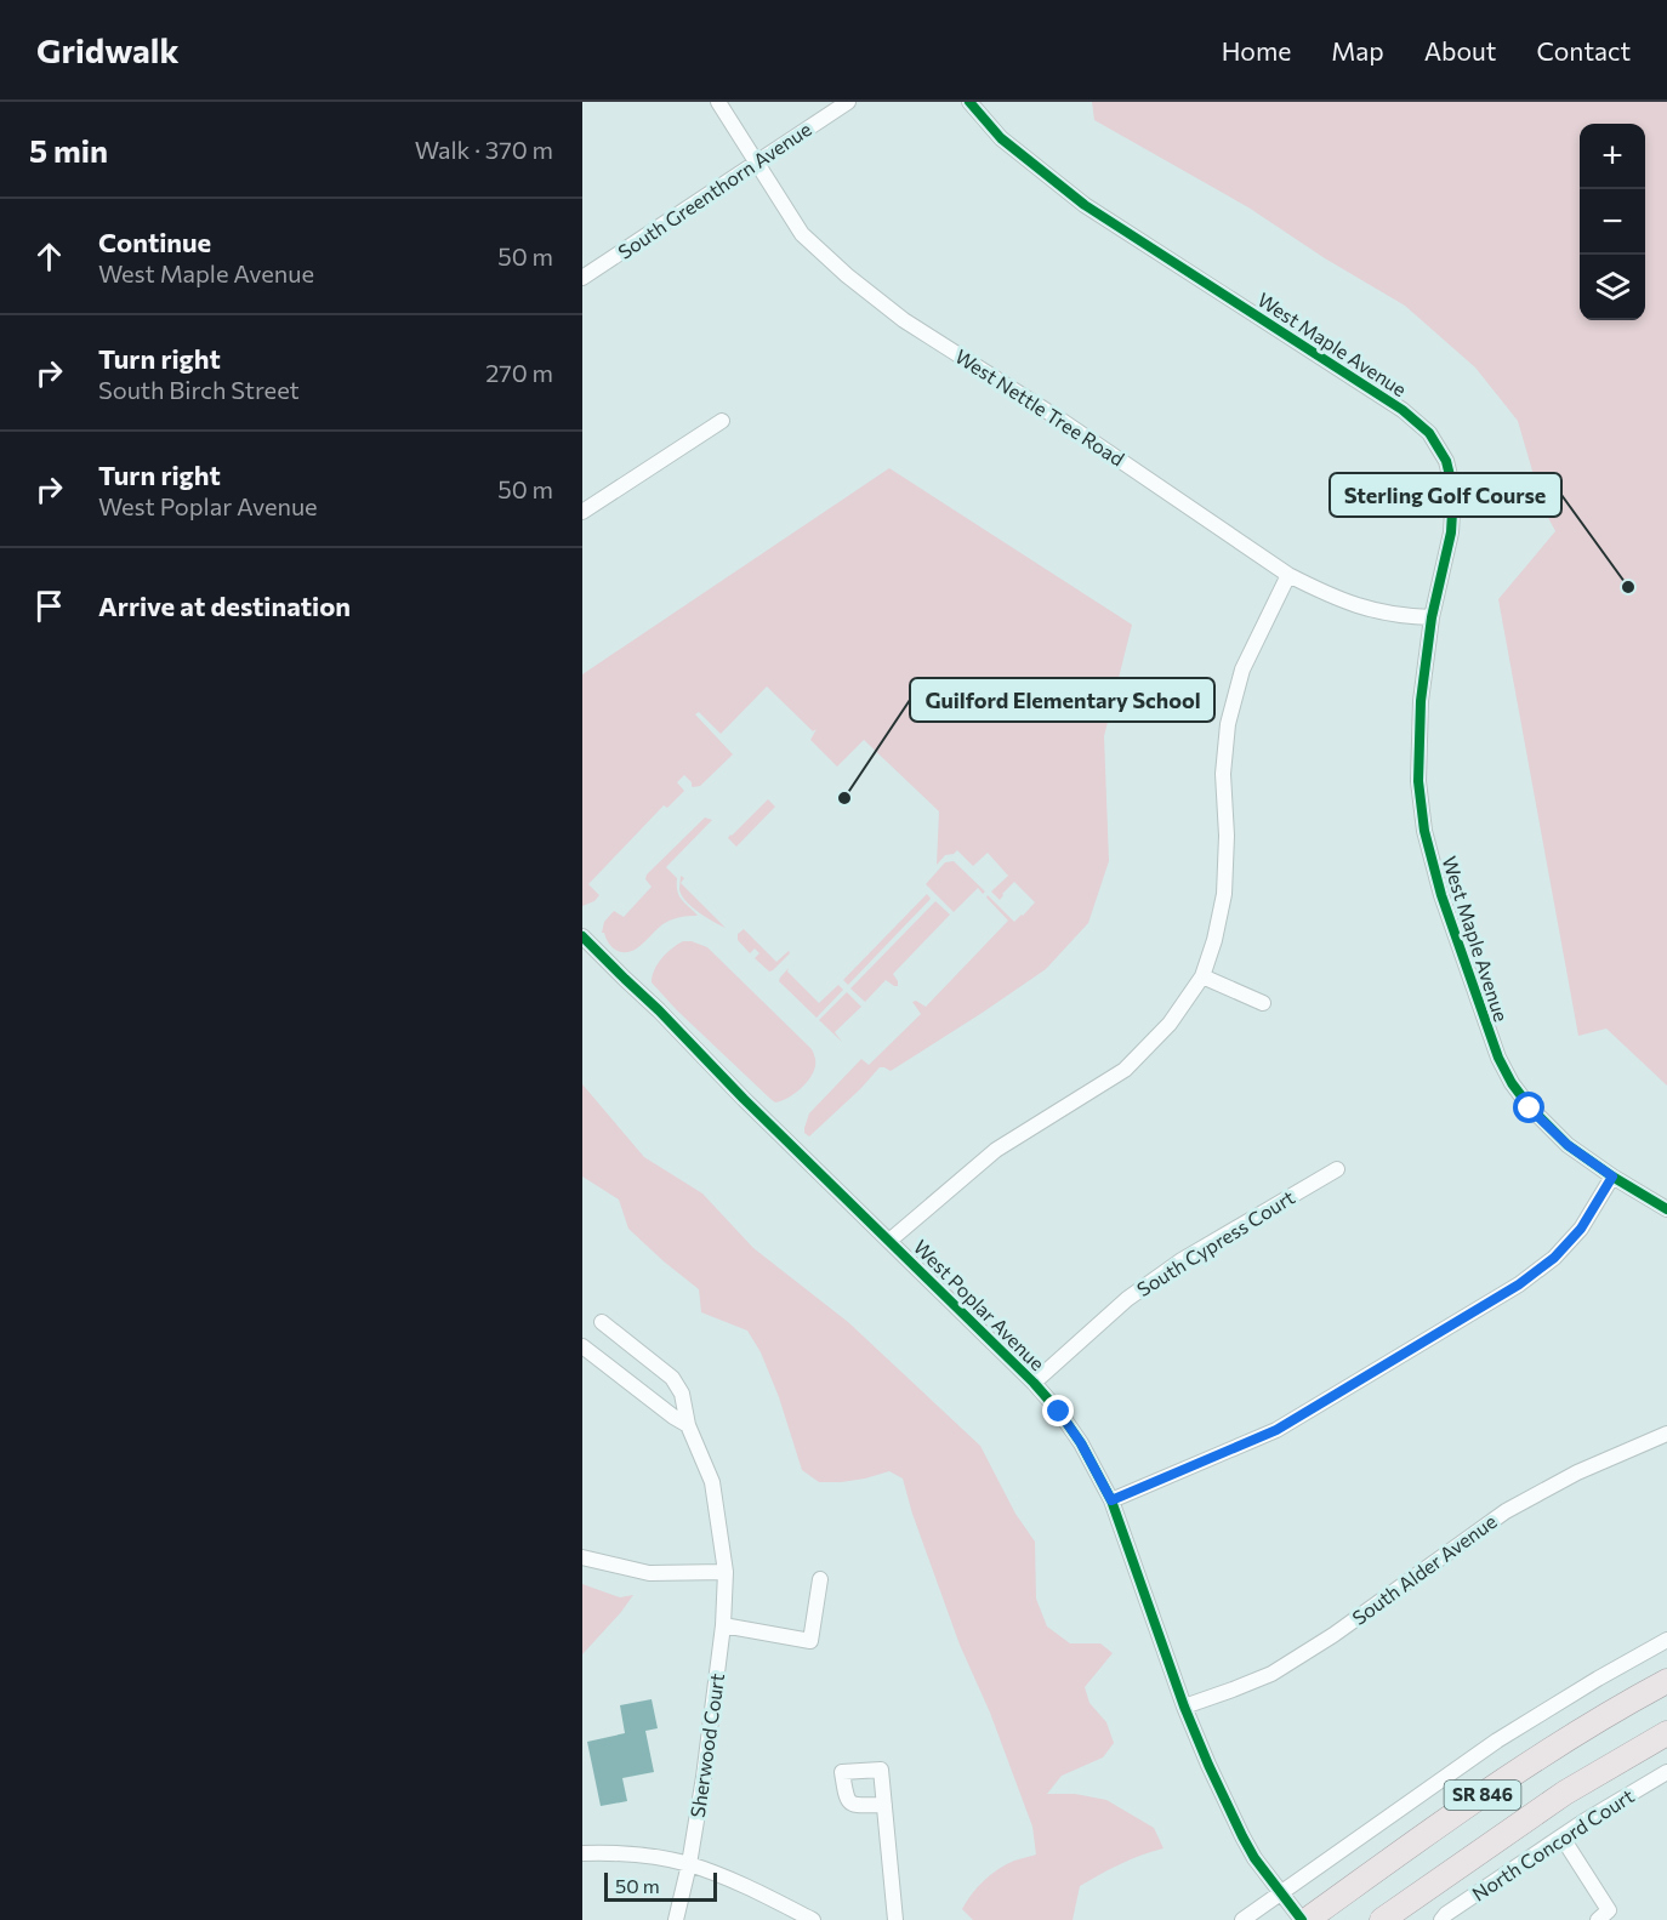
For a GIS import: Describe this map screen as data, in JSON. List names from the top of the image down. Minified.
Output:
{"streets":{"main road":["SR 846"],"street":["South Greenthorn Avenue","West Maple Avenue","West Nettle Tree Road","South Cypress Court","West Poplar Avenue","South Alder Avenue","Sherwood Court","North Concord Court"]},"crossings":[["South Greenthorn Avenue","West Nettle Tree Road"],["West Maple Avenue","West Nettle Tree Road"],["South Cypress Court","West Poplar Avenue"],["West Poplar Avenue","South Alder Avenue"],["West Poplar Avenue","SR 846"]],"places":["Sterling Golf Course","Guilford Elementary School"],"scale_bar":"50 m","page":{"header":"Gridwalk","nav":["Home","Map","About","Contact"],"heading":["5 min","Walk · 370 m"],"map_buttons":["+","−"],"list":[["Continue","West Maple Avenue","50 m"],["Turn right","South Birch Street","270 m"],["Turn right","West Poplar Avenue","50 m"],"Arrive at destination"],"scale":"50 m"}}
